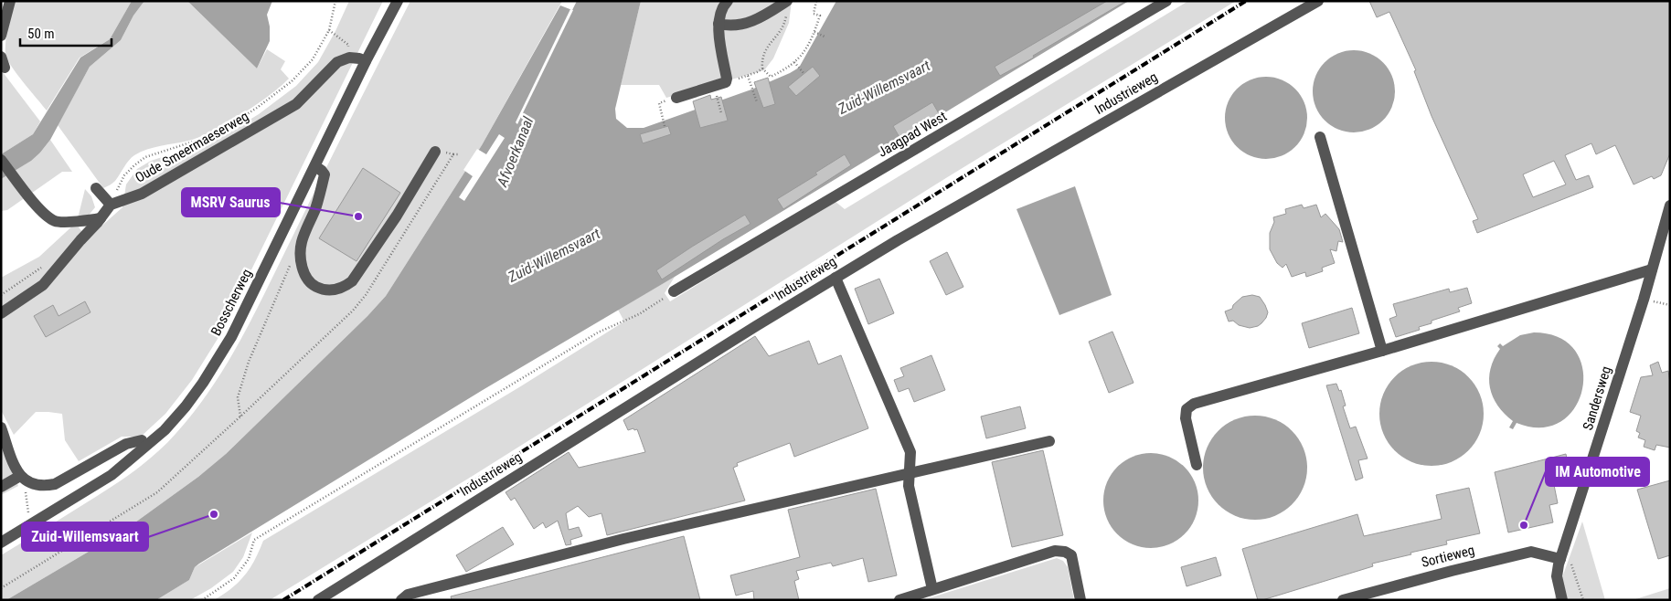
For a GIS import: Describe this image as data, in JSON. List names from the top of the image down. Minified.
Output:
{"streets":{"street":["Industrieweg","Jaagpad West","Oude Smeermaeserweg","Bosscherweg","Sandersweg","Sortieweg"]},"crossings":[["Oude Smeermaeserweg","Bosscherweg"],["Sandersweg","Sortieweg"]],"water":["Zuid-Willemsvaart","Afvoerkanaal"],"places":["MSRV Saurus","Zuid-Willemsvaart","IM Automotive"],"scale_bar":"50 m"}
